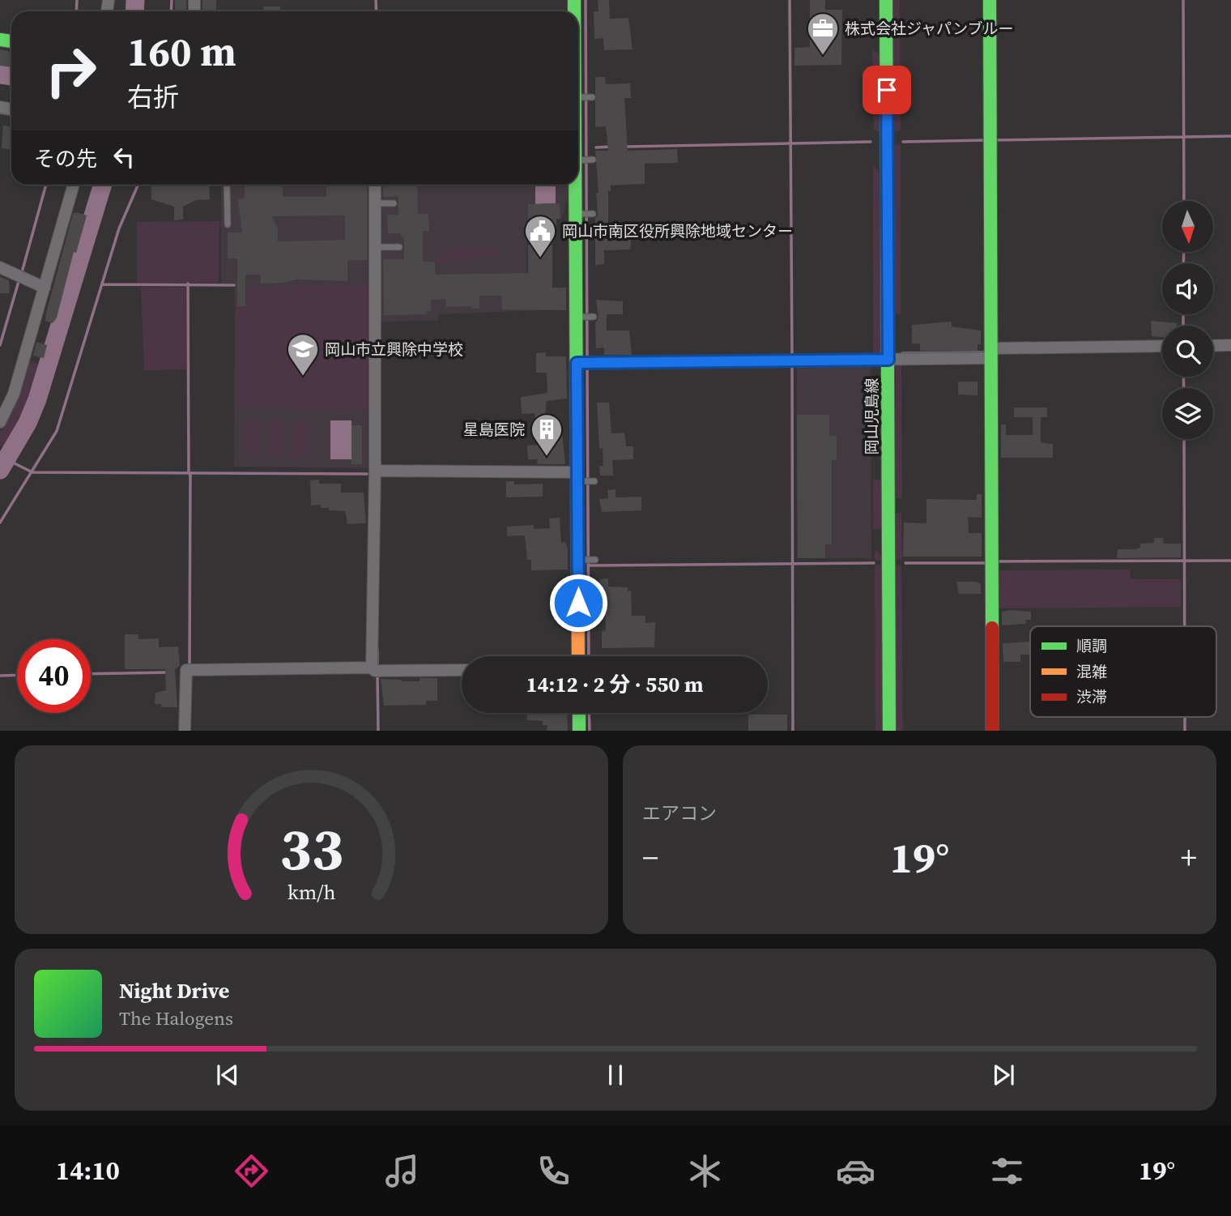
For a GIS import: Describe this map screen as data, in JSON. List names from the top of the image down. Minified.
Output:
{"streets":{"street":["岡山児島線"]},"places":{"office":["株式会社ジャパンブルー"],"public building":["岡山市南区役所興除地域センター"],"school or university":["岡山市立興除中学校"],"building":["星島医院"]},"legend":["順調","混雑","渋滞"],"north":"bottom","page":{"turn":["160 m","右折"],"then":"その先","limit":"40","trip":"14:12 · 2 分 · 550 m","tile":"エアコン","heat":["−","19°","+"],"song":["Night Drive","The Halogens"],"tabs":["14:10","19°"],"gauge":["33","km/h"]}}
